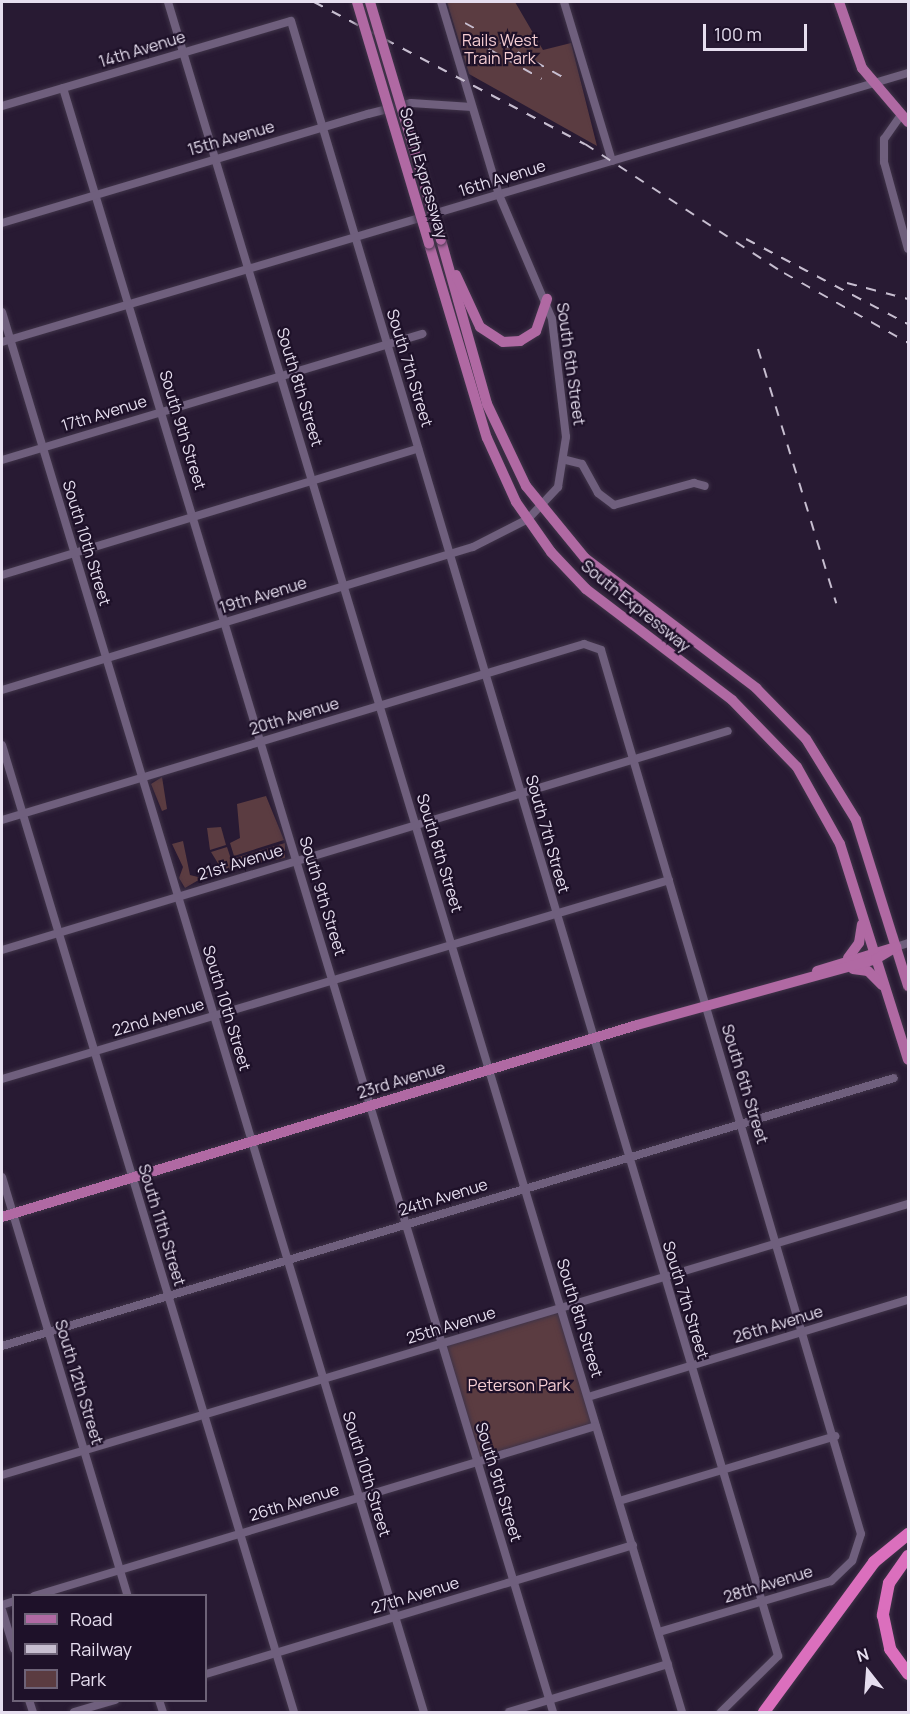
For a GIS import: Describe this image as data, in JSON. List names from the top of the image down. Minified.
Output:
{"streets":{"main road":["South Expressway","23rd Avenue"],"street":["14th Avenue","15th Avenue","16th Avenue","South 6th Street","South 7th Street","South 8th Street","17th Avenue","South 9th Street","South 10th Street","19th Avenue","20th Avenue","21st Avenue","22nd Avenue","24th Avenue","South 11th Street","26th Avenue","25th Avenue","South 12th Street","28th Avenue","27th Avenue"]},"crossings":[["14th Avenue","South 7th Street"],["14th Avenue","South 8th Street"],["14th Avenue","South 9th Street"],["15th Avenue","South 6th Street"],["15th Avenue","South 7th Street"],["15th Avenue","South 8th Street"],["15th Avenue","South 9th Street"],["South Expressway","South 6th Street"],["South Expressway","19th Avenue"],["South Expressway","23rd Avenue"],["16th Avenue","South 6th Street"],["16th Avenue","South 7th Street"],["16th Avenue","South 8th Street"],["16th Avenue","South 9th Street"],["16th Avenue","South 10th Street"],["South 6th Street","19th Avenue"],["South 6th Street","20th Avenue"],["South 6th Street","21st Avenue"],["South 6th Street","22nd Avenue"],["South 6th Street","23rd Avenue"],["South 6th Street","24th Avenue"],["South 6th Street","26th Avenue"],["South 6th Street","25th Avenue"],["South 6th Street","28th Avenue"],["South 7th Street","17th Avenue"],["South 7th Street","19th Avenue"],["South 7th Street","20th Avenue"],["South 7th Street","21st Avenue"],["South 7th Street","22nd Avenue"],["South 7th Street","23rd Avenue"],["South 7th Street","24th Avenue"],["South 7th Street","26th Avenue"],["South 7th Street","25th Avenue"],["South 7th Street","28th Avenue"],["South 8th Street","17th Avenue"],["South 8th Street","19th Avenue"],["South 8th Street","20th Avenue"],["South 8th Street","21st Avenue"],["South 8th Street","22nd Avenue"],["South 8th Street","23rd Avenue"],["South 8th Street","24th Avenue"],["South 8th Street","26th Avenue"],["South 8th Street","25th Avenue"],["South 8th Street","28th Avenue"],["South 8th Street","27th Avenue"],["17th Avenue","South 9th Street"],["17th Avenue","South 10th Street"],["South 9th Street","19th Avenue"],["South 9th Street","20th Avenue"],["South 9th Street","21st Avenue"],["South 9th Street","22nd Avenue"],["South 9th Street","23rd Avenue"],["South 9th Street","24th Avenue"],["South 9th Street","26th Avenue"],["South 9th Street","25th Avenue"],["South 9th Street","27th Avenue"],["South 10th Street","19th Avenue"],["South 10th Street","20th Avenue"],["South 10th Street","21st Avenue"],["South 10th Street","22nd Avenue"],["South 10th Street","23rd Avenue"],["South 10th Street","24th Avenue"],["South 10th Street","26th Avenue"],["South 10th Street","25th Avenue"],["South 10th Street","27th Avenue"],["20th Avenue","South 11th Street"],["21st Avenue","South 11th Street"],["22nd Avenue","South 11th Street"],["23rd Avenue","South 11th Street"],["23rd Avenue","South 12th Street"],["24th Avenue","South 11th Street"],["24th Avenue","South 12th Street"],["South 11th Street","26th Avenue"],["South 11th Street","25th Avenue"],["South 11th Street","27th Avenue"],["26th Avenue","South 12th Street"],["25th Avenue","South 12th Street"]],"parks":["Rails West Train Park","Peterson Park"],"legend":["Road","Railway","Park"],"scale_bar":"100 m","north":"top"}
